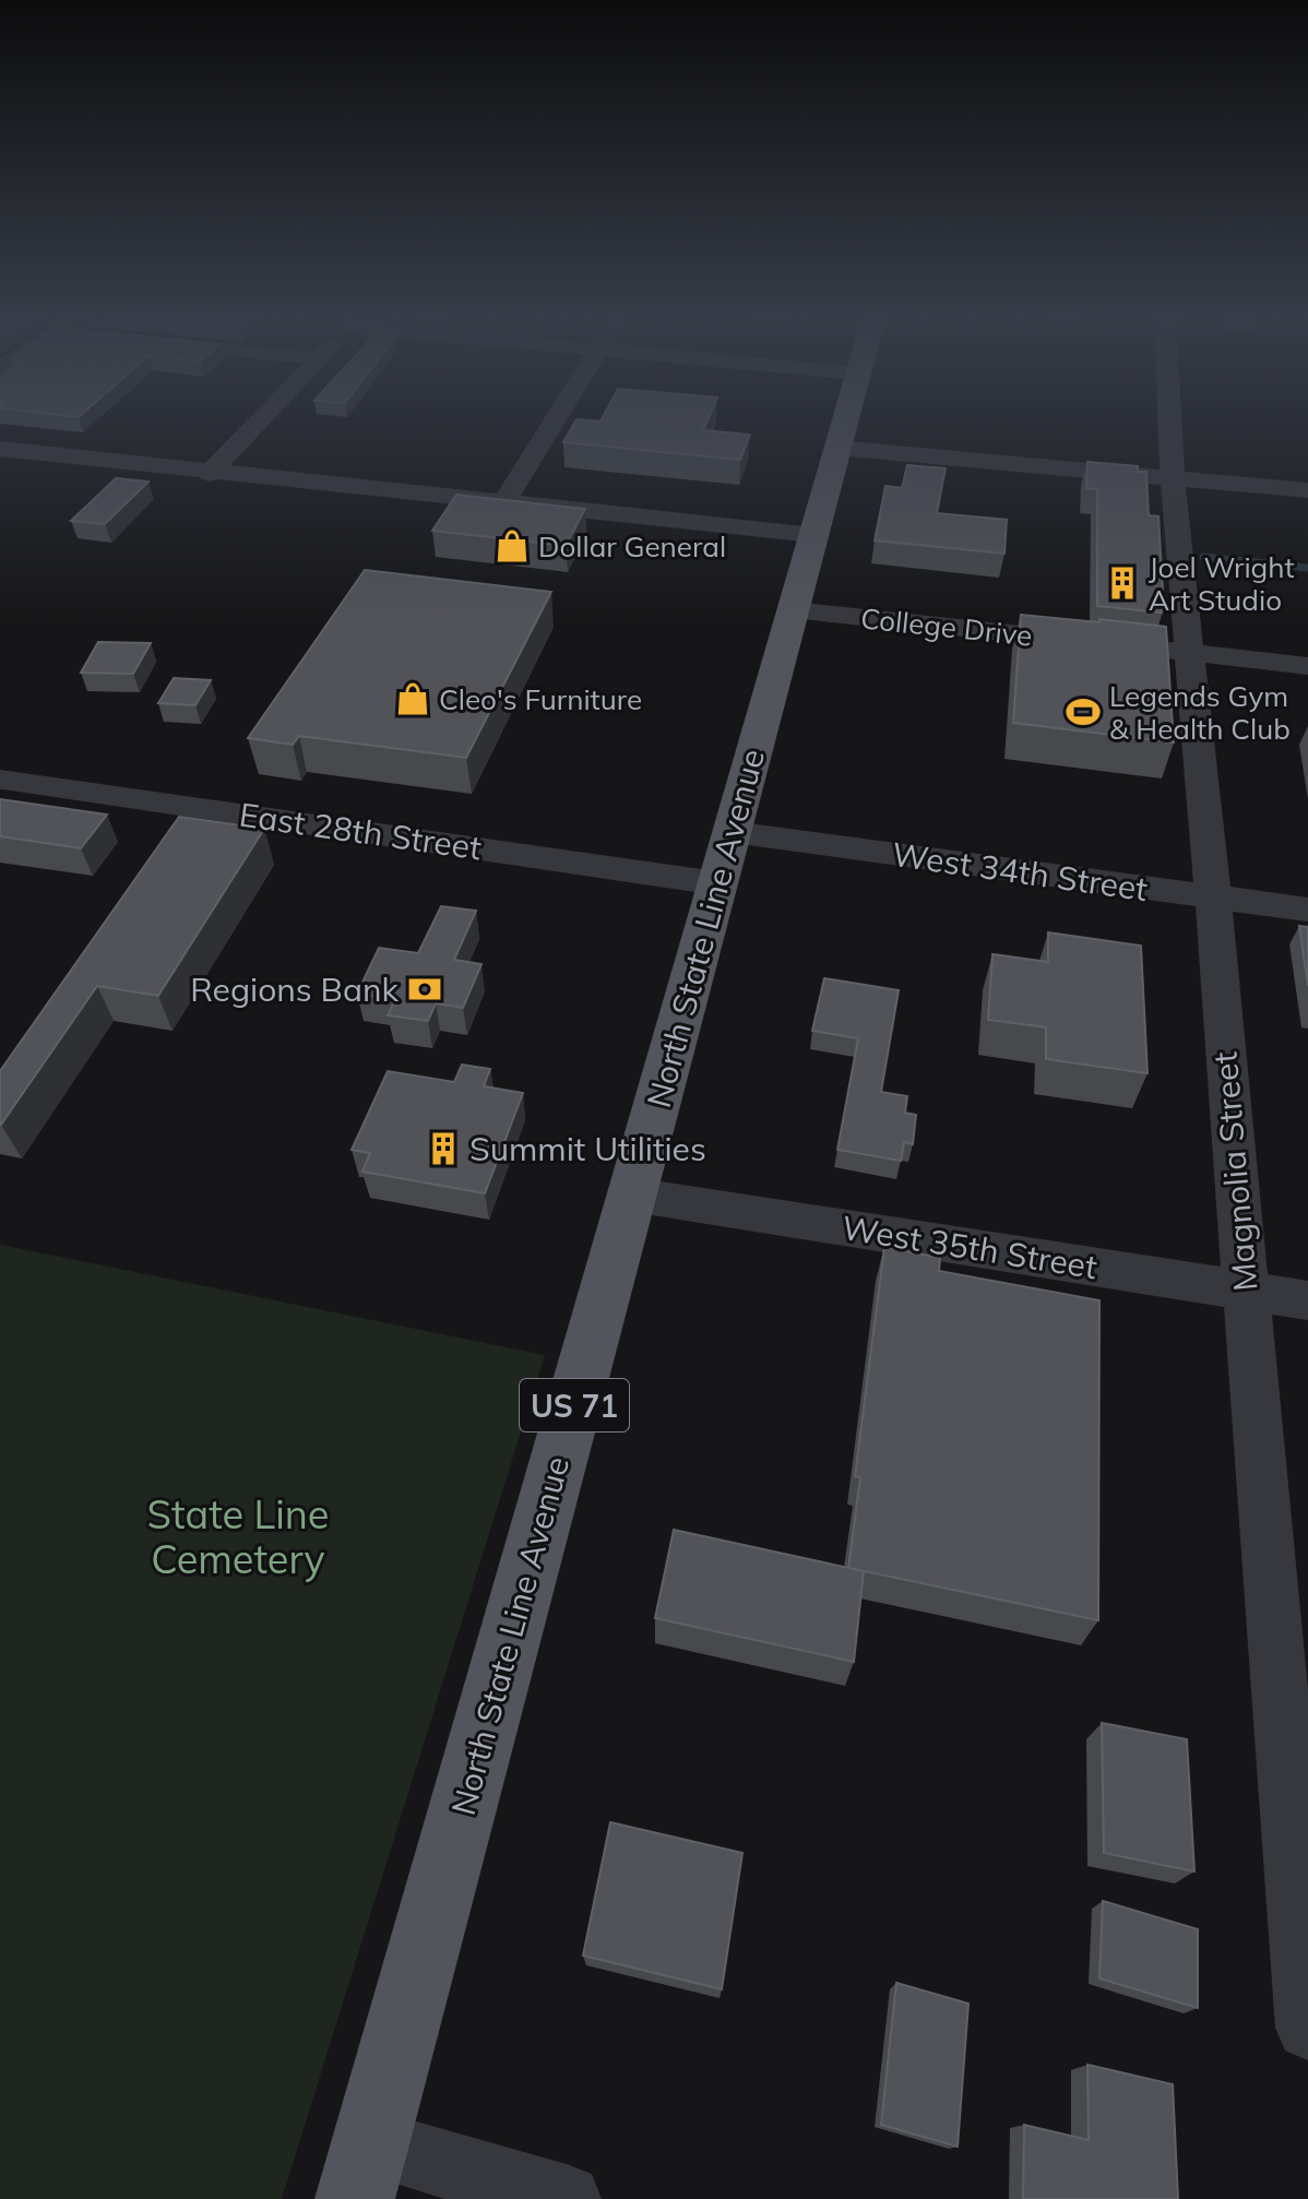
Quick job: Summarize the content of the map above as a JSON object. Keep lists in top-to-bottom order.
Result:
{
  "streets": {
    "main road": ["North State Line Avenue", "US 71"],
    "street": [
      "College Drive",
      "East 28th Street",
      "West 34th Street",
      "Magnolia Street",
      "West 35th Street"
    ]
  },
  "crossings": [
    ["College Drive", "North State Line Avenue"],
    ["East 28th Street", "West 34th Street"],
    ["East 28th Street", "North State Line Avenue"],
    ["West 34th Street", "North State Line Avenue"],
    ["West 34th Street", "Magnolia Street"],
    ["North State Line Avenue", "West 35th Street"],
    ["Magnolia Street", "West 35th Street"]
  ],
  "parks": ["State Line Cemetery"],
  "places": {
    "shop": ["Dollar General", "Cleo's Furniture"],
    "building": ["Joel Wright Art Studio", "Summit Utilities"],
    "sports": ["Legends Gym & Health Club"],
    "bank": ["Regions Bank"]
  }
}
